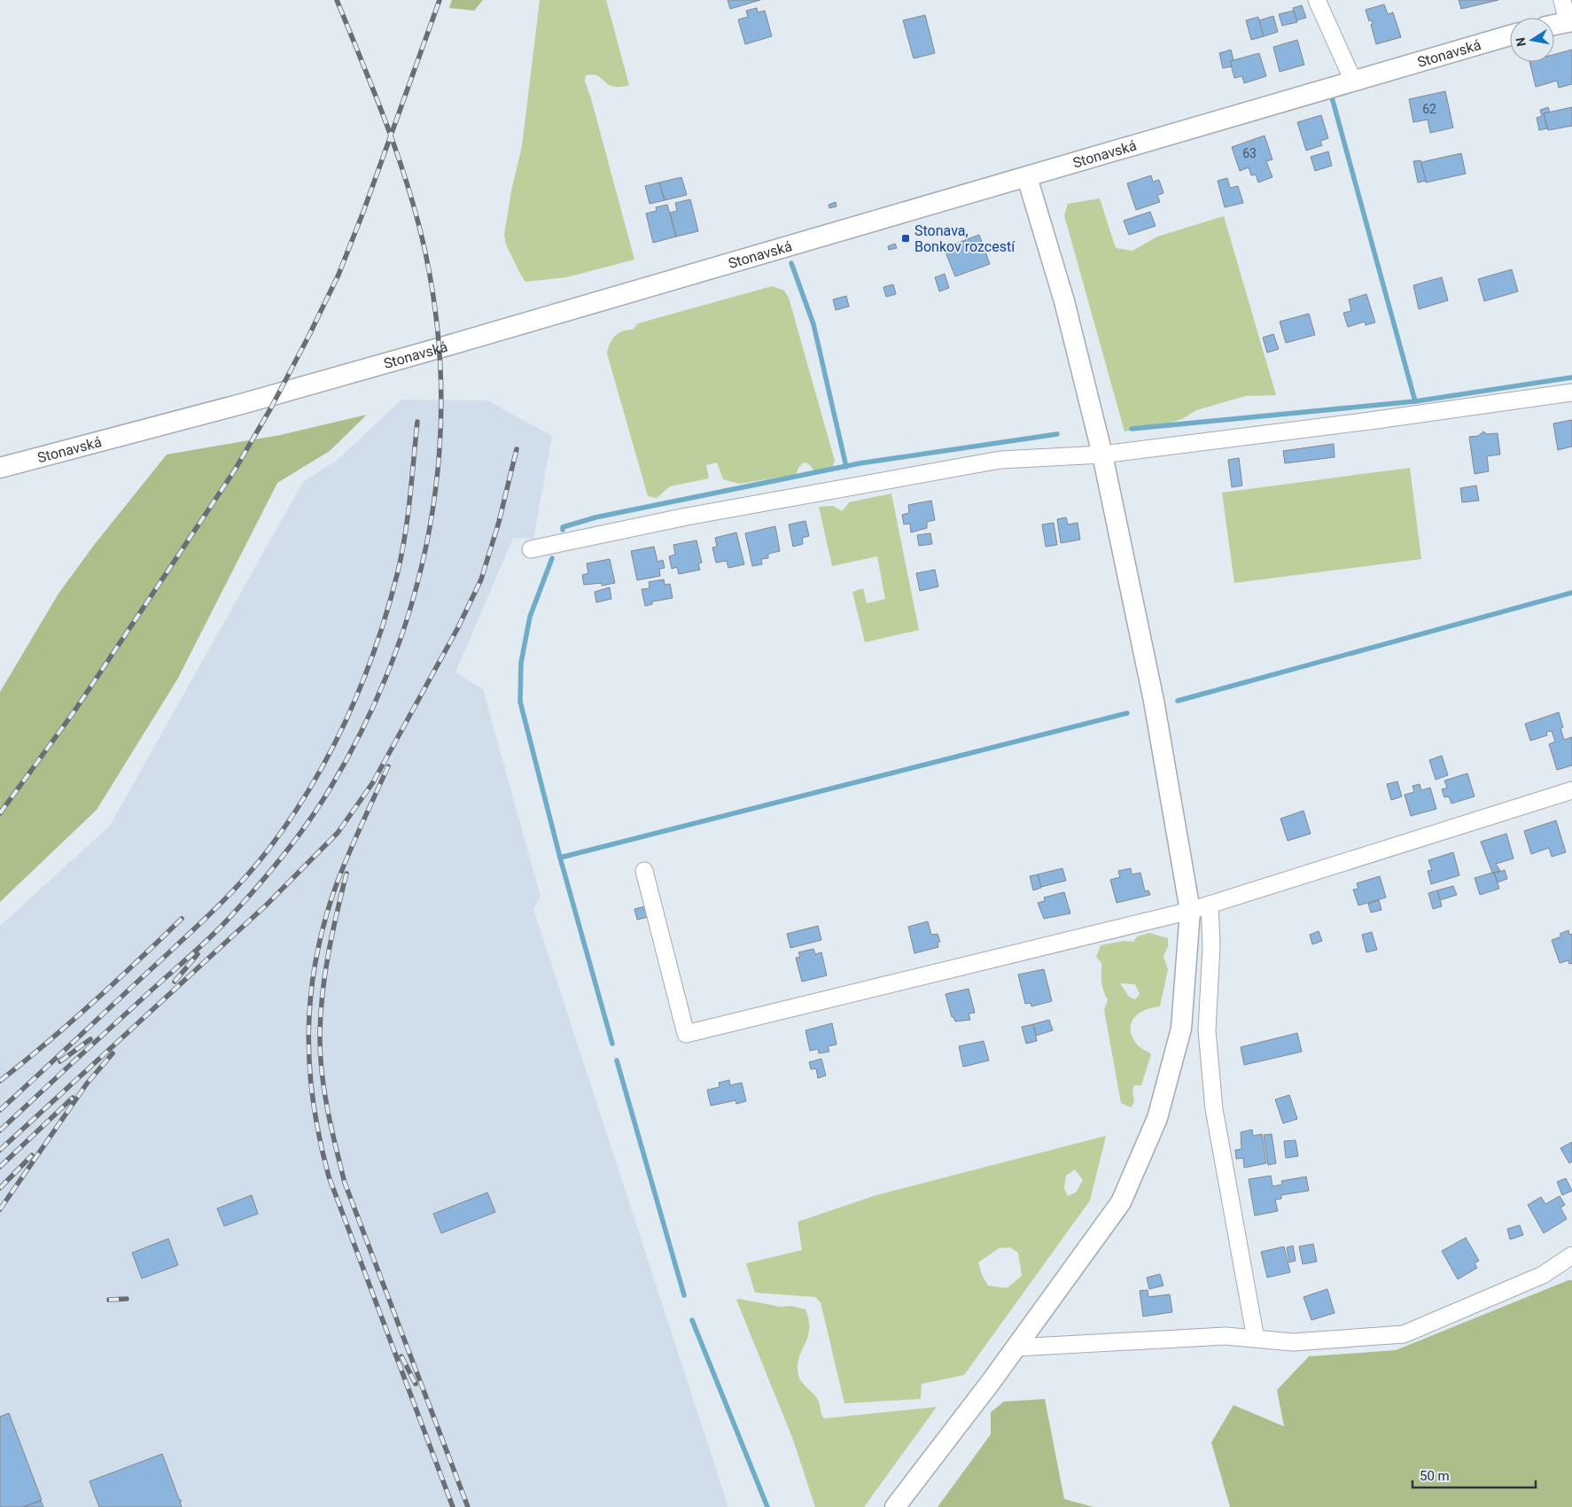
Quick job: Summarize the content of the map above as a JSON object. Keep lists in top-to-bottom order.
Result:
{
  "streets": {
    "street": ["Stonavská"]
  },
  "places": {
    "transit": ["Stonava, Bonkov rozcestí"]
  },
  "house_numbers": ["62", "63"],
  "scale_bar": "50 m",
  "north": "left"
}
